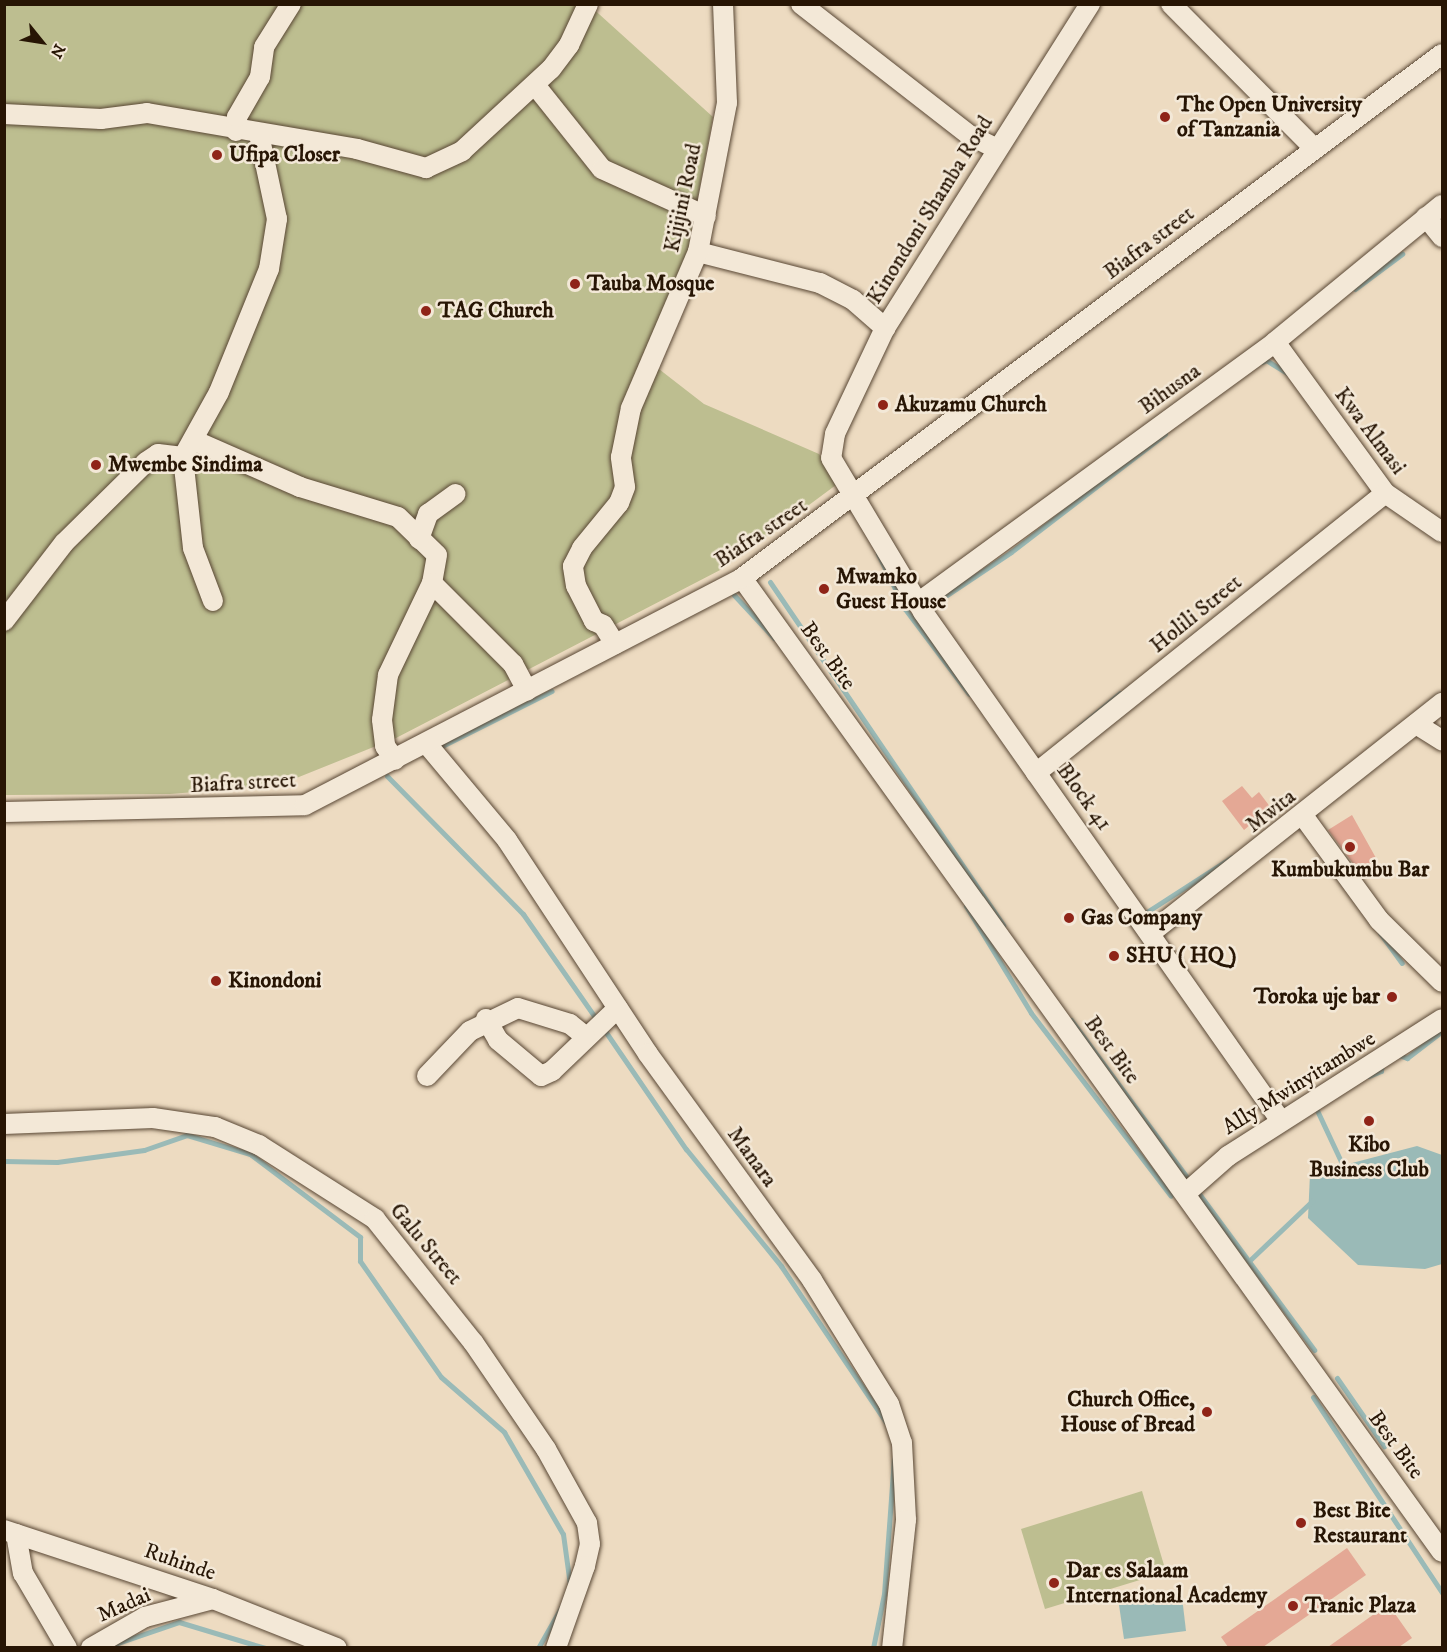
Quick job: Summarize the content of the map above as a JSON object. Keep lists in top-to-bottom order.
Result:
{
  "streets": {
    "street": [
      "Kijijini Road",
      "Kinondoni Shamba Road",
      "Biafra street",
      "Bihusna",
      "Kwa Almasi",
      "Holili Street",
      "Best Bite",
      "Block 41",
      "Mwita",
      "Ally Mwinyitambwe",
      "Manara",
      "Galu Street",
      "Ruhinde",
      "Madai"
    ]
  },
  "crossings": [
    ["Kijijini Road", "Kinondoni Shamba Road"],
    ["Kijijini Road", "Biafra street"],
    ["Kinondoni Shamba Road", "Block 41"],
    ["Biafra street", "Best Bite"],
    ["Biafra street", "Block 41"],
    ["Biafra street", "Manara"],
    ["Bihusna", "Kwa Almasi"],
    ["Bihusna", "Block 41"],
    ["Kwa Almasi", "Holili Street"],
    ["Holili Street", "Block 41"],
    ["Best Bite", "Ally Mwinyitambwe"],
    ["Block 41", "Mwita"],
    ["Block 41", "Ally Mwinyitambwe"],
    ["Ruhinde", "Madai"]
  ],
  "places": [
    "The Open University of Tanzania",
    "Ufipa Closer",
    "Tauba Mosque",
    "TAG Church",
    "Akuzamu Church",
    "Mwembe Sindima",
    "Mwamko Guest House",
    "Kumbukumbu Bar",
    "Gas Company",
    "SHU ( HQ )",
    "Kinondoni",
    "Toroka uje bar",
    "Kibo Business Club",
    "Church Office, House of Bread",
    "Best Bite Restaurant",
    "Dar es Salaam International Academy",
    "Tranic Plaza"
  ],
  "north": "bottom right"
}
